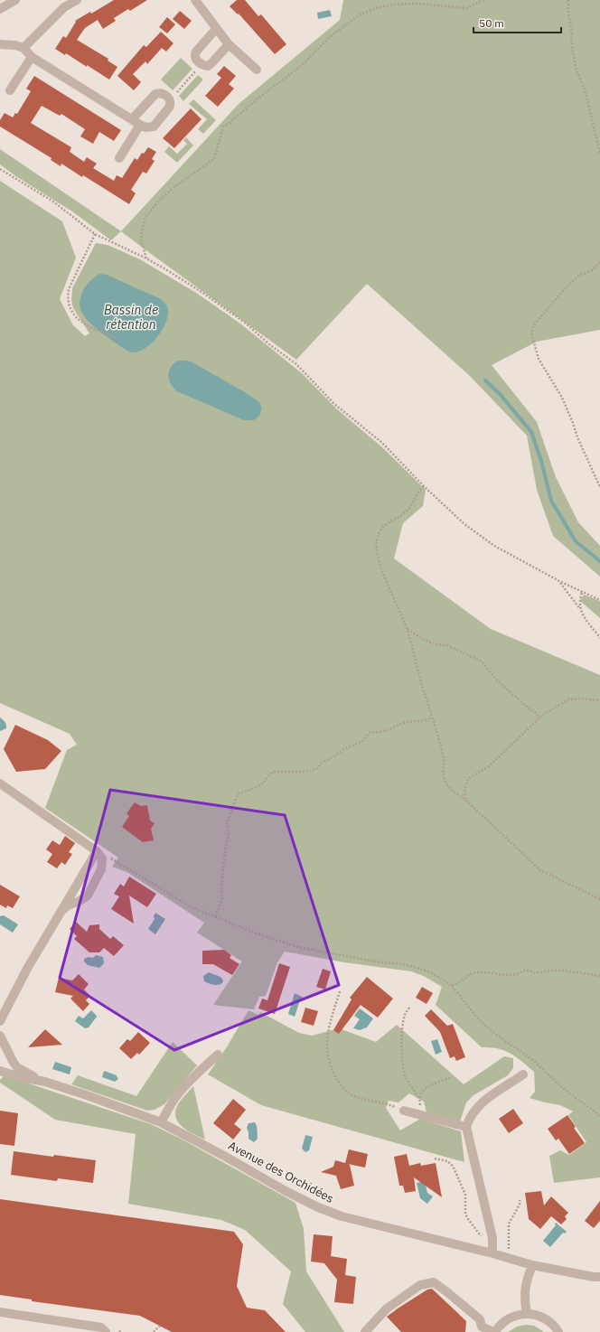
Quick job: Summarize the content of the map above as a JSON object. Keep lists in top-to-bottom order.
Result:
{
  "streets": {
    "street": ["Avenue des Orchidées"]
  },
  "water": ["Bassin de rétention"],
  "scale_bar": "50 m"
}
